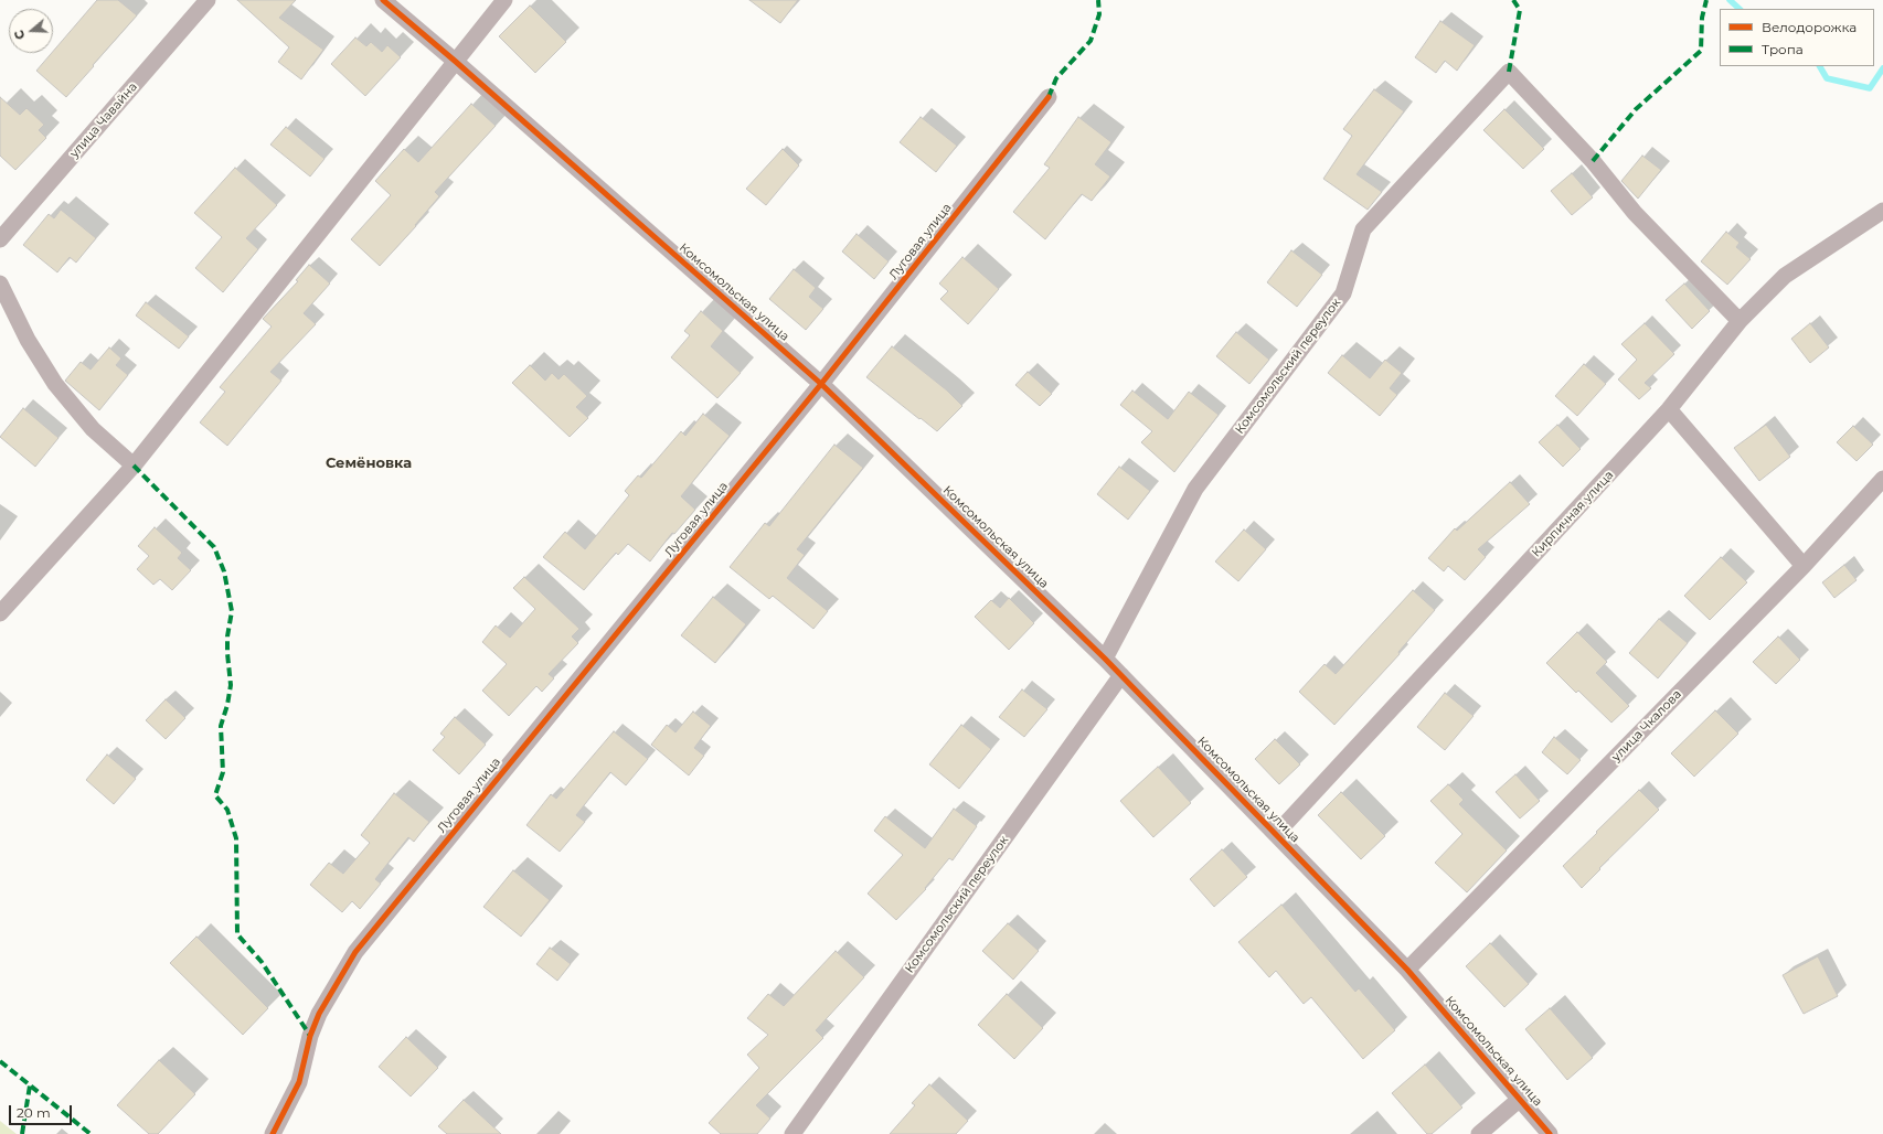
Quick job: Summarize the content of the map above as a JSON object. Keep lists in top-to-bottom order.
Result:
{
  "streets": {
    "street": [
      "улица Чавайна",
      "Луговая улица",
      "Комсомольская улица",
      "Комсомольский переулок",
      "Кирпичная улица",
      "улица Чкалова"
    ]
  },
  "crossings": [
    ["Луговая улица", "Комсомольская улица"],
    ["Комсомольская улица", "Комсомольский переулок"],
    ["Комсомольская улица", "Кирпичная улица"],
    ["Комсомольская улица", "улица Чкалова"],
    ["Комсомольский переулок", "Кирпичная улица"]
  ],
  "districts": ["Семёновка"],
  "legend": ["Велодорожка", "Тропа"],
  "scale_bar": "20 m",
  "north": "left"
}
